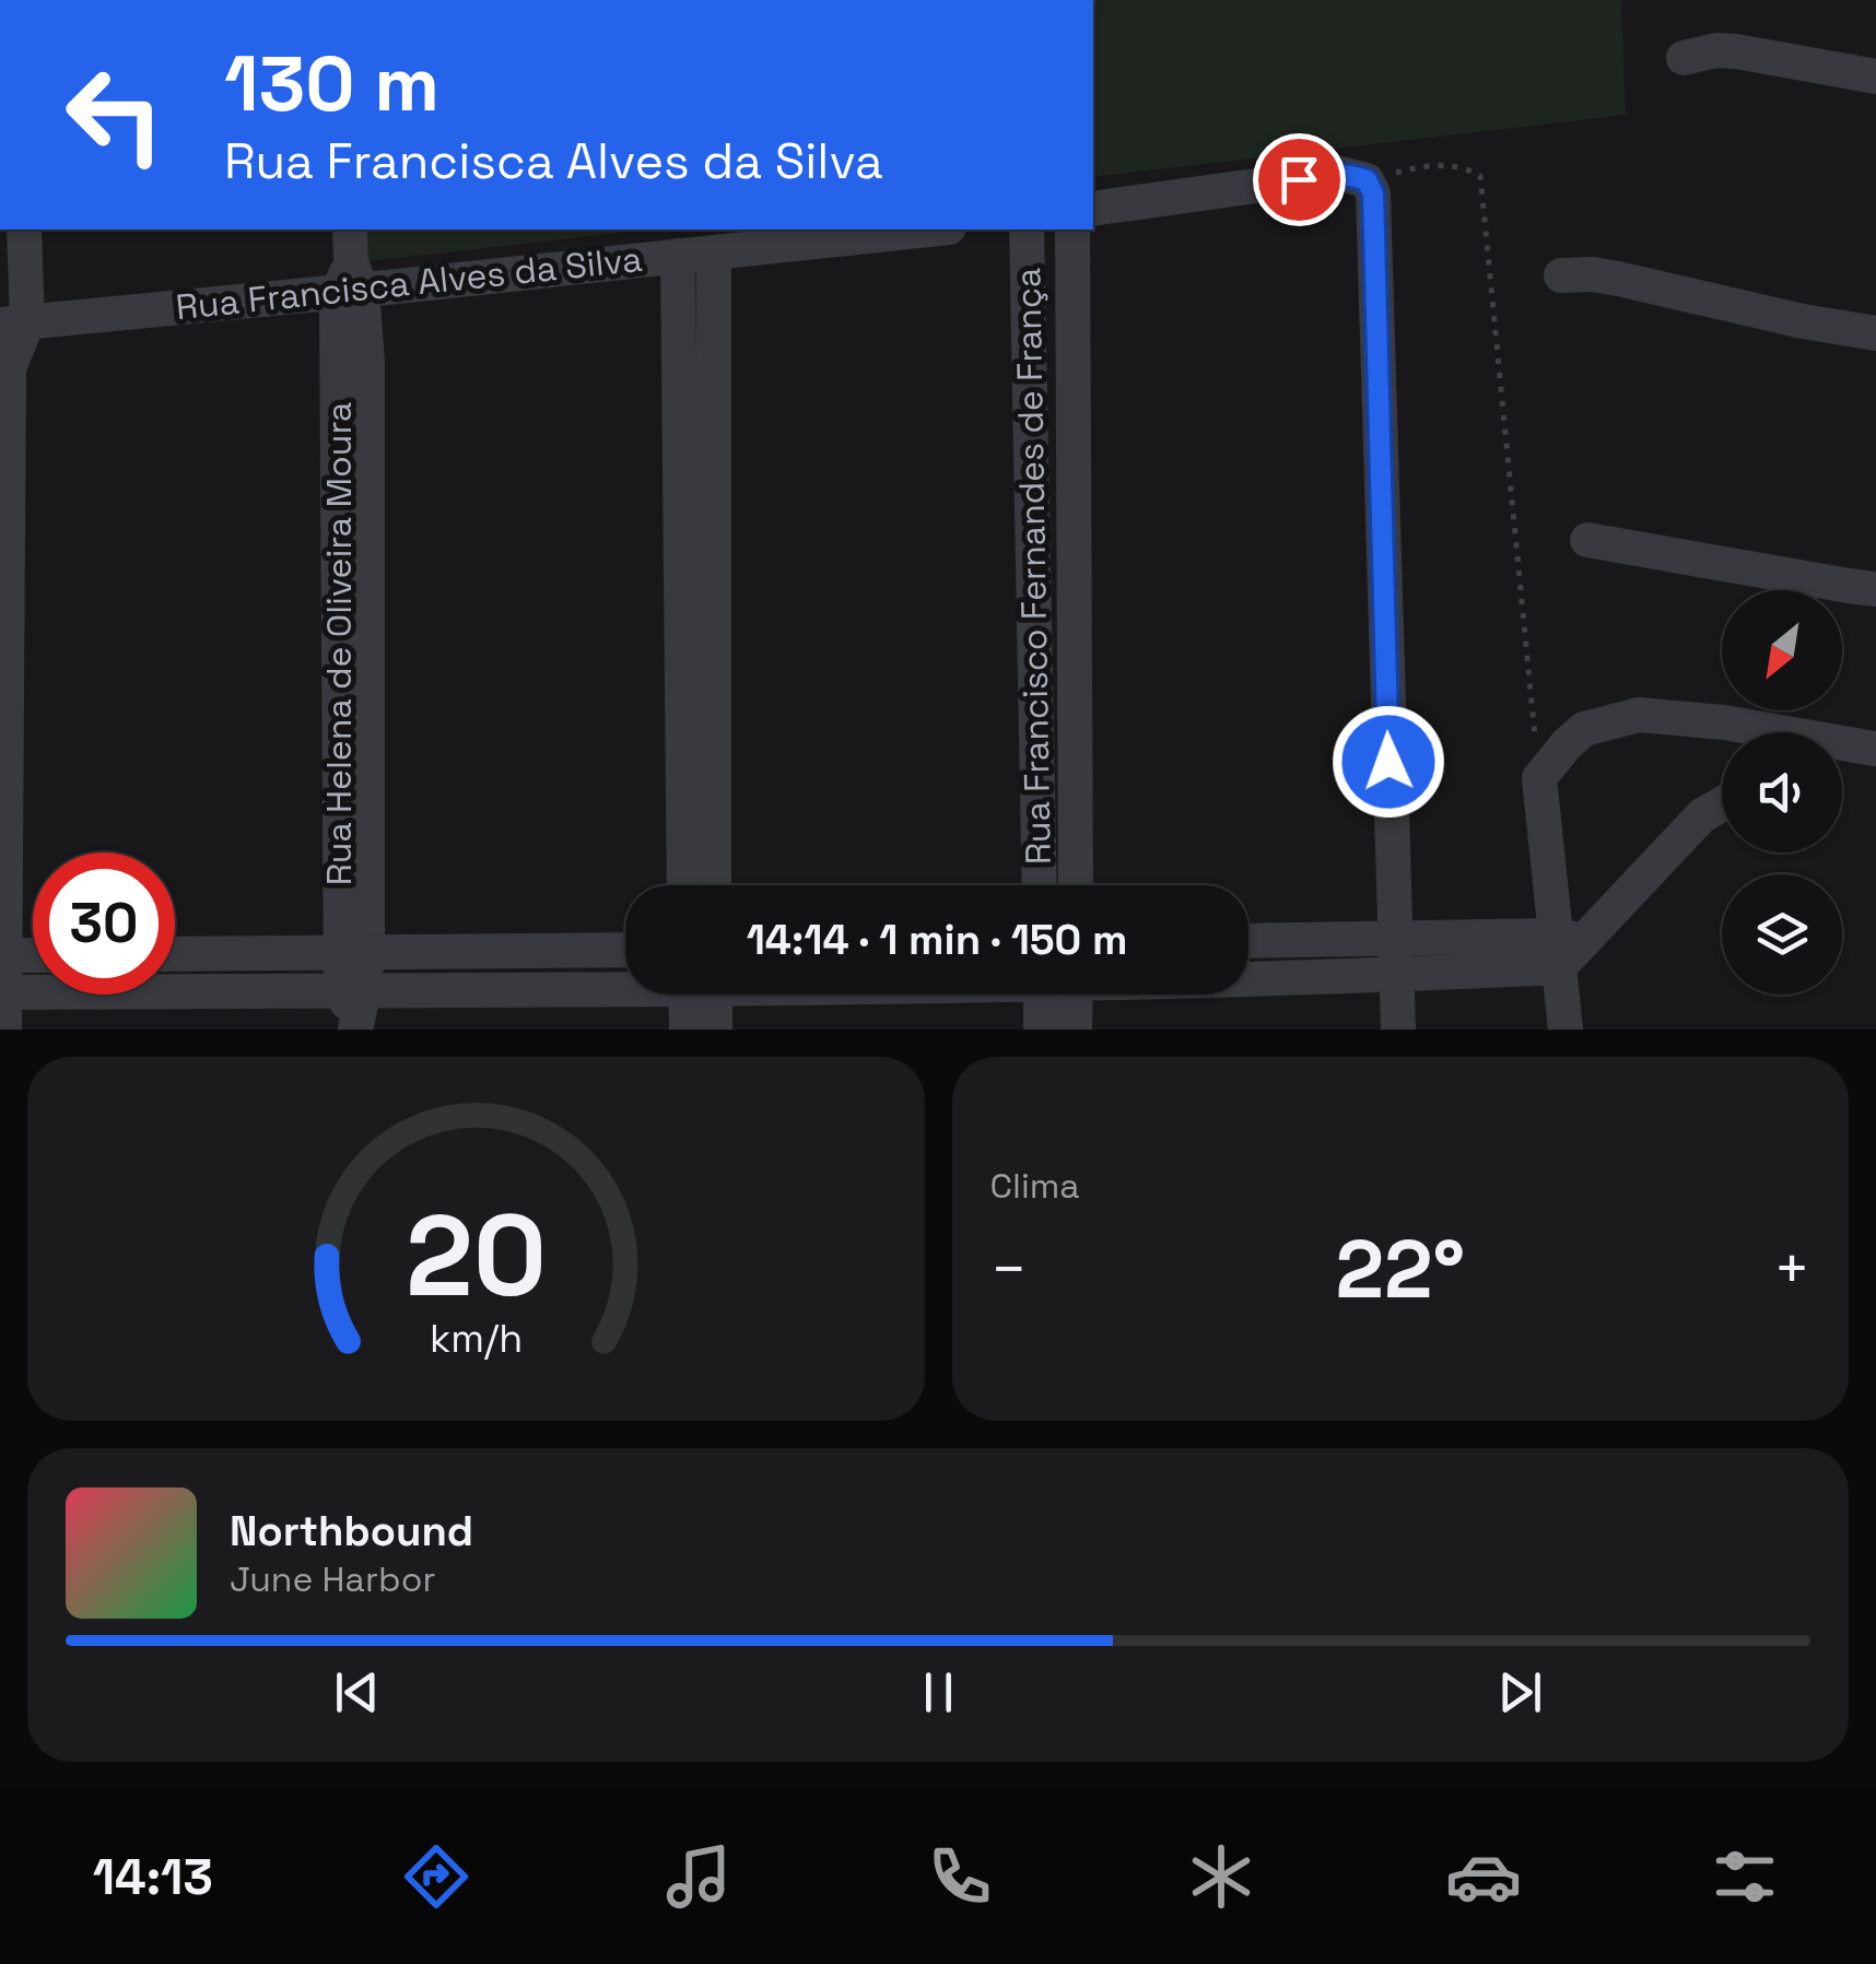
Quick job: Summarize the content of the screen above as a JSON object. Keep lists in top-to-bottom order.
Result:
{
  "streets": {
    "street": ["Rua Francisca Alves da Silva", "Rua Francisco Fernandes de França"]
  },
  "north": "bottom left",
  "page": {
    "turn": ["130 m", "Rua Francisca Alves da Silva"],
    "limit": "30",
    "trip": "14:14 · 1 min · 150 m",
    "tile": "Clima",
    "heat": ["−", "22°", "+"],
    "song": ["Northbound", "June Harbor"],
    "tabs": "14:13",
    "gauge": ["20", "km/h"]
  }
}
